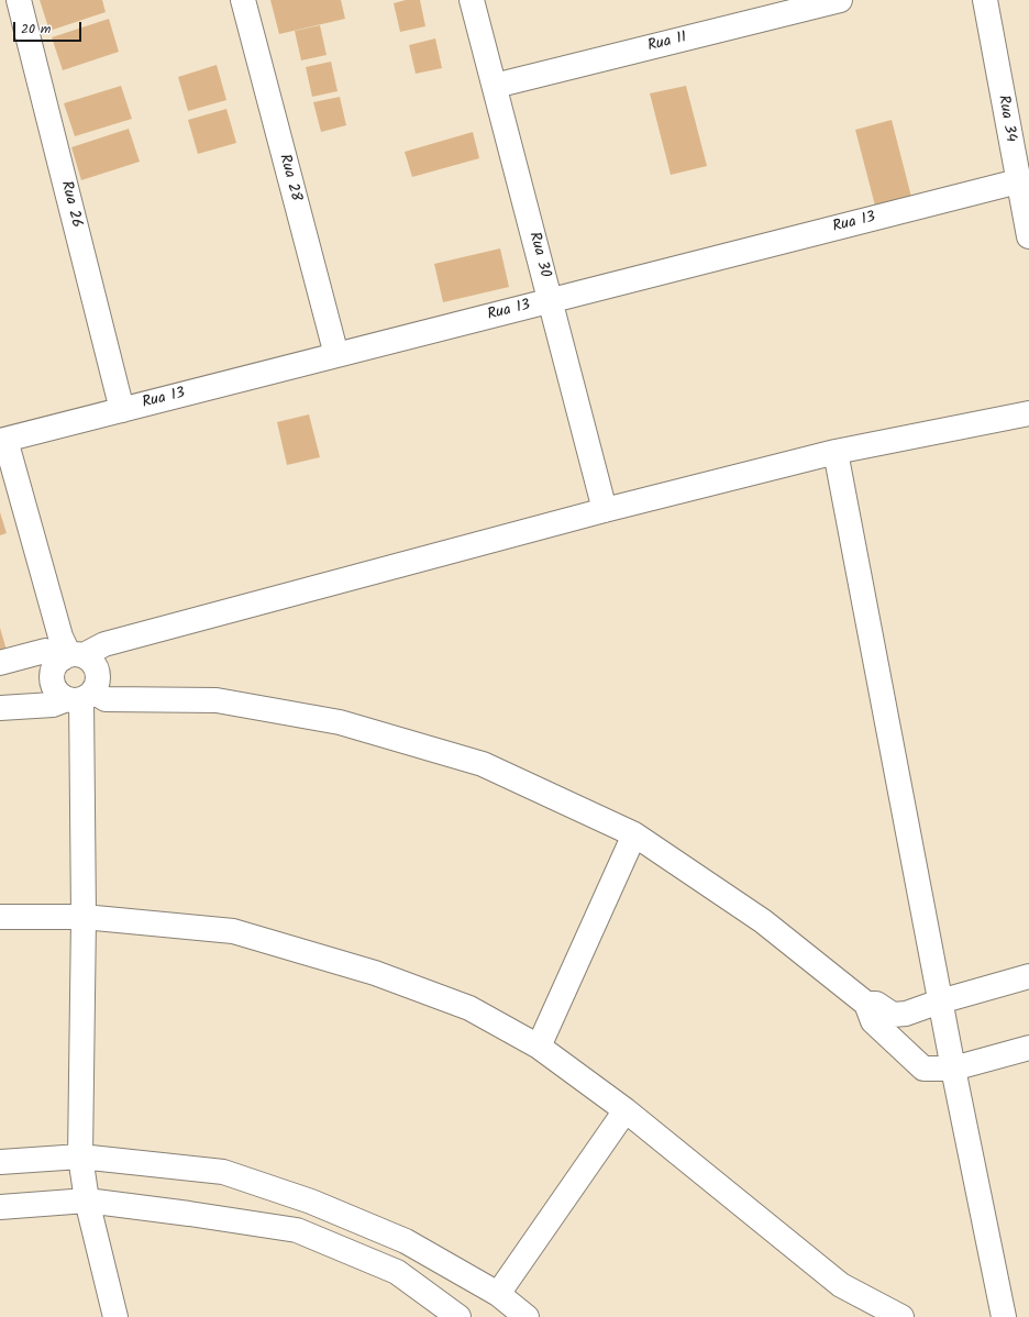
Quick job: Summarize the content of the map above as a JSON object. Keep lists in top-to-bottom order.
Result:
{
  "streets": {
    "street": [
      "Rua 11",
      "Rua 34",
      "Rua 28",
      "Rua 26",
      "Rua 13",
      "Rua 30"
    ]
  },
  "crossings": [
    ["Rua 11", "Rua 30"],
    ["Rua 34", "Rua 13"],
    ["Rua 28", "Rua 13"],
    ["Rua 26", "Rua 13"],
    ["Rua 13", "Rua 30"]
  ],
  "scale_bar": "20 m"
}
